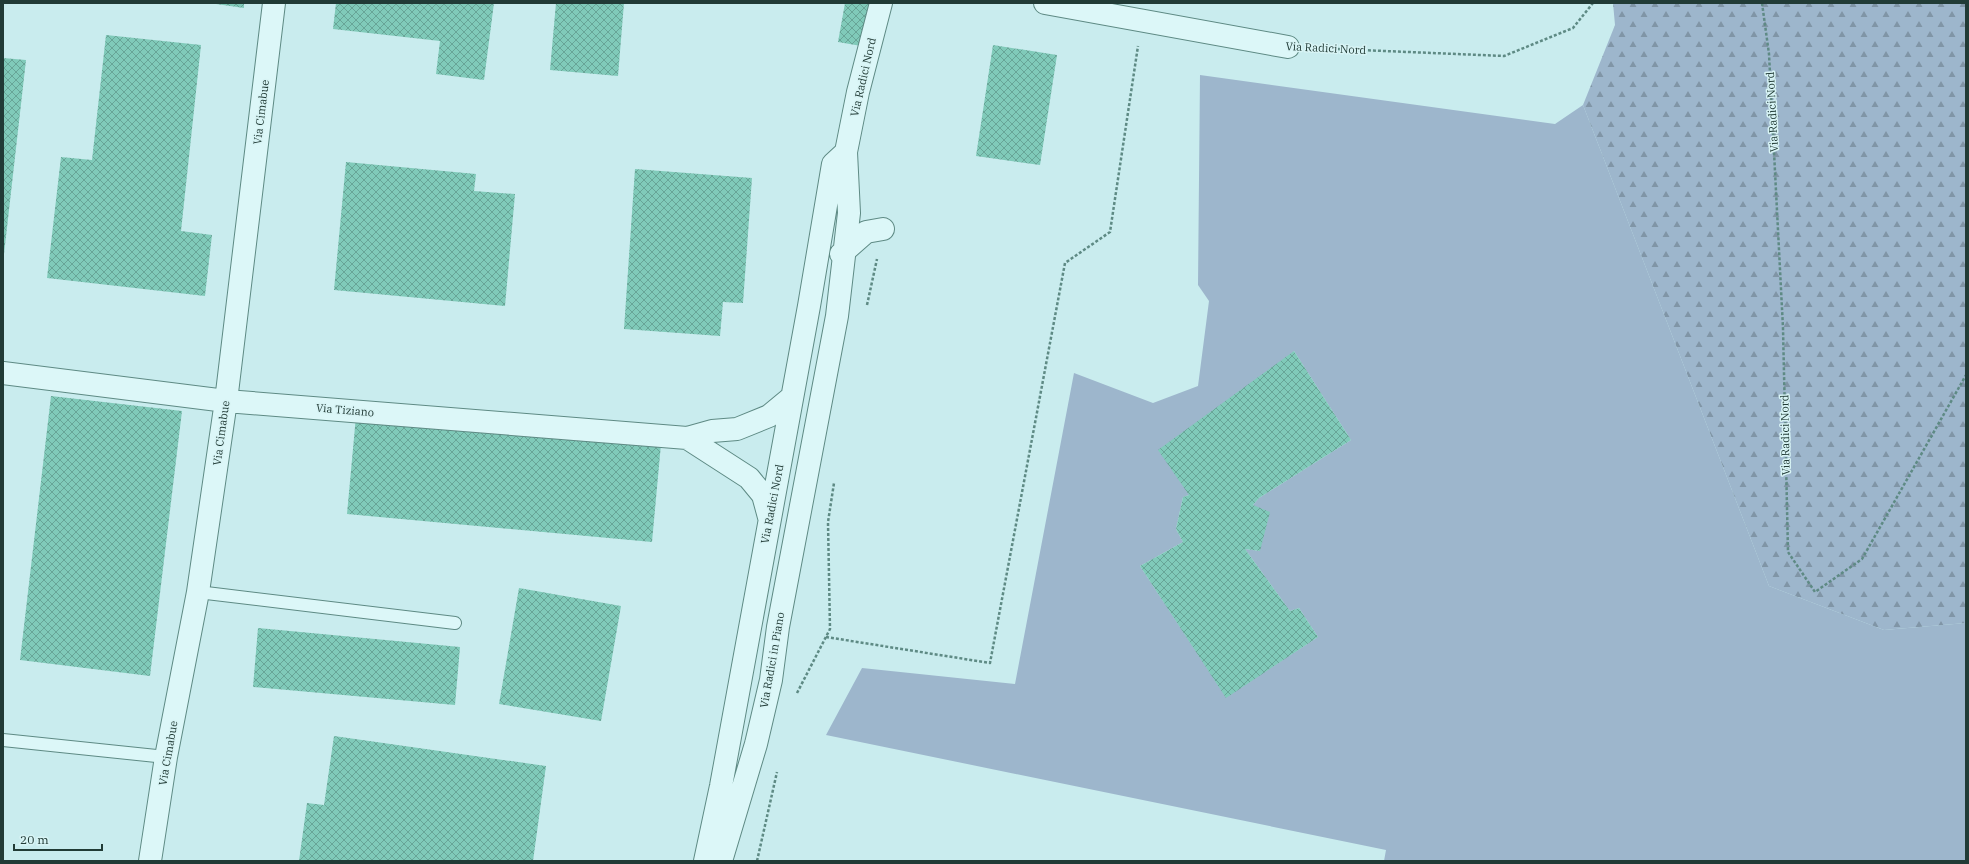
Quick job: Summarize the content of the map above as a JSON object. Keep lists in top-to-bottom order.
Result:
{
  "streets": {
    "street": [
      "Via Radici Nord",
      "Via Cimabue",
      "Via Tiziano",
      "Via Radici in Piano"
    ]
  },
  "crossings": [
    ["Via Radici Nord", "Via Radici in Piano"],
    ["Via Cimabue", "Via Tiziano"]
  ],
  "scale_bar": "20 m"
}
